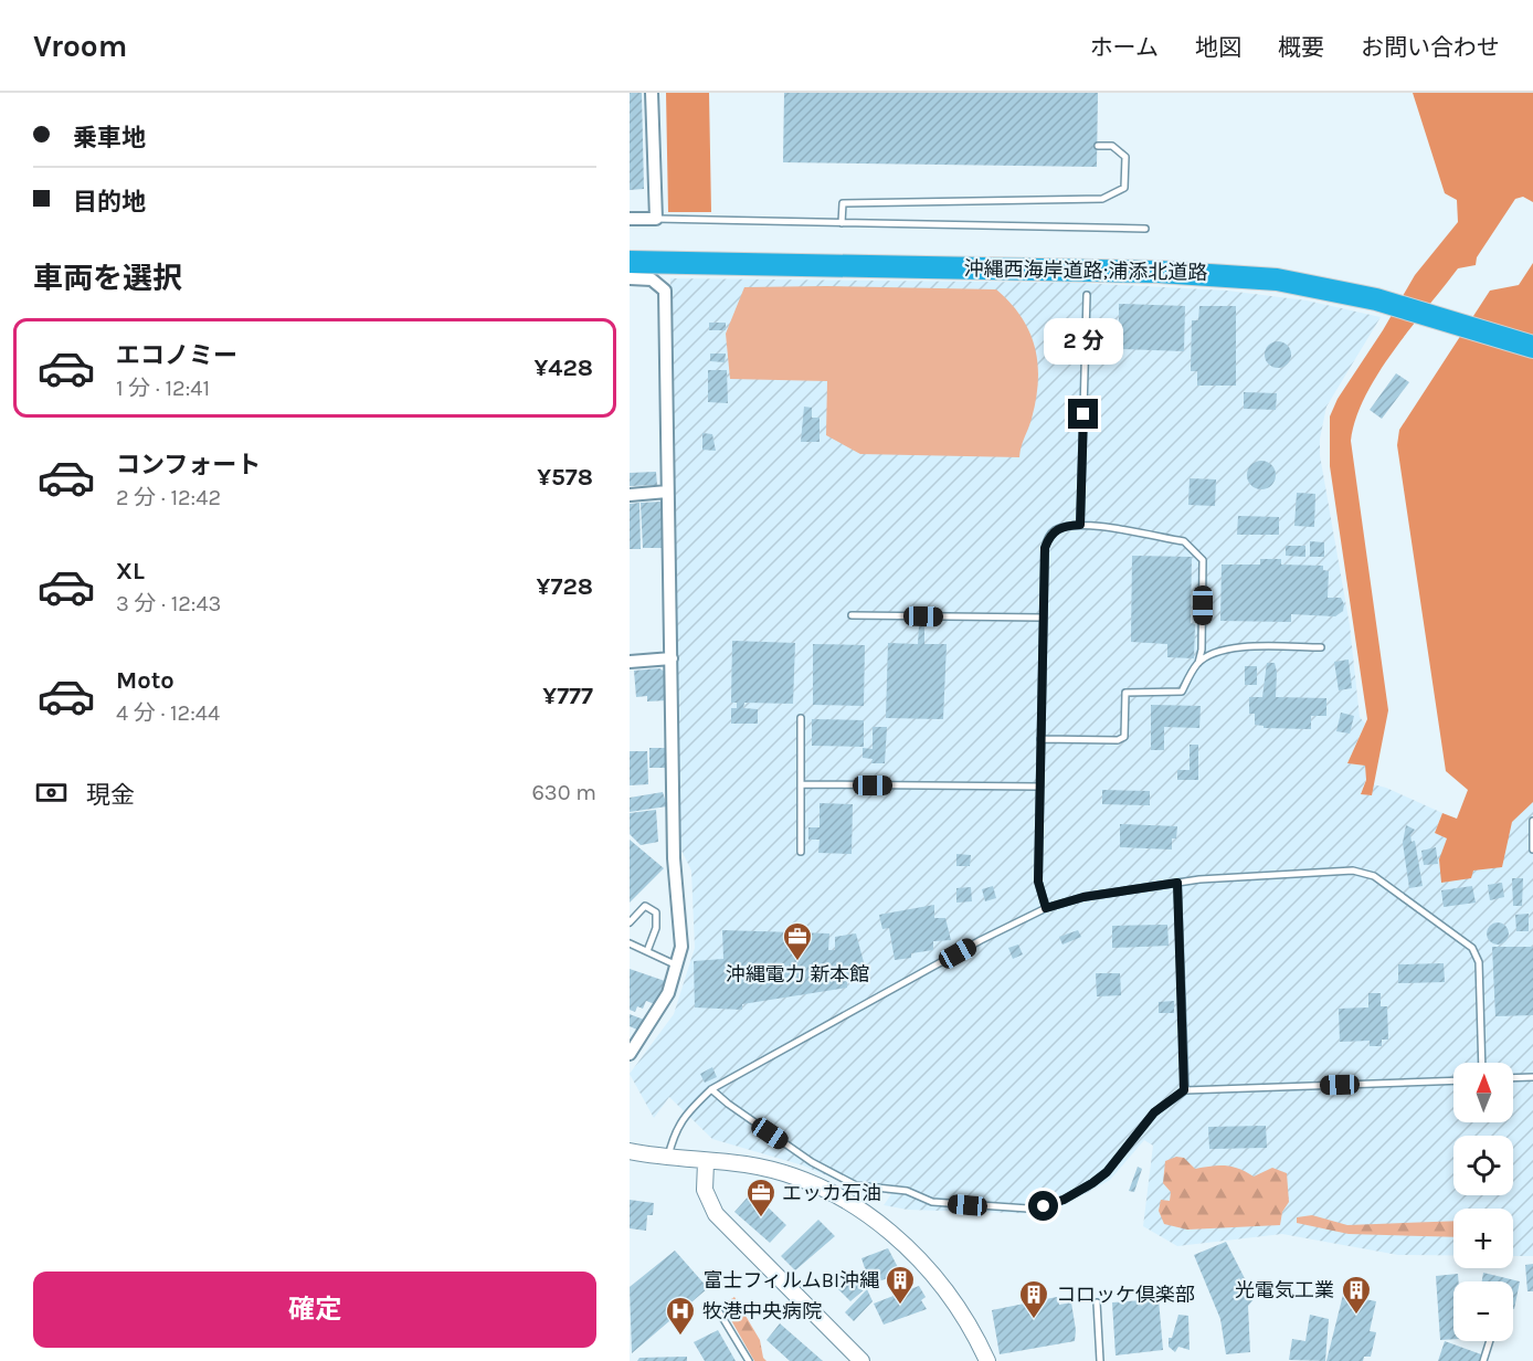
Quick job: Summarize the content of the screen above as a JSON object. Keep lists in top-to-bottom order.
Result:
{
  "streets": {
    "highway": ["沖縄西海岸道路;浦添北道路"]
  },
  "places": {
    "office": ["沖縄電力 新本館", "エッカ石油"],
    "building": ["富士フィルムBI沖縄", "光電気工業", "コロッケ倶楽部"],
    "hospital": ["牧港中央病院"]
  },
  "north": "top",
  "page": {
    "header": "Vroom",
    "nav": [
      "ホーム",
      "地図",
      "概要",
      "お問い合わせ"
    ],
    "banner": ["乗車地", "目的地"],
    "heading": "車両を選択",
    "list": [
      {
        "name": "エコノミー",
        "note": "1 分 · 12:41",
        "value": "¥428"
      },
      {
        "name": "コンフォート",
        "note": "2 分 · 12:42",
        "value": "¥578"
      },
      {
        "name": "XL",
        "note": "3 分 · 12:43",
        "value": "¥728"
      },
      {
        "name": "Moto",
        "note": "4 分 · 12:44",
        "value": "¥777"
      }
    ],
    "bubble": "2 分",
    "pay": ["現金", "630 m"],
    "map_buttons": ["+", "−"],
    "buttons": "確定"
  }
}
